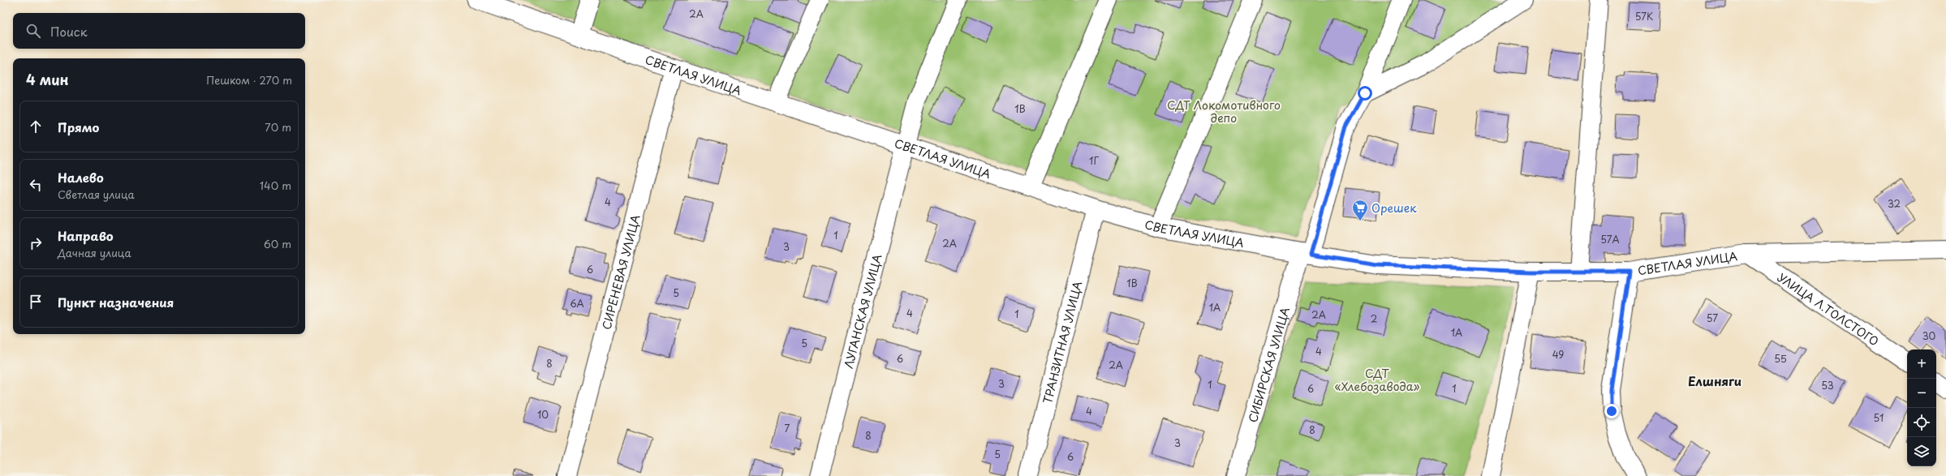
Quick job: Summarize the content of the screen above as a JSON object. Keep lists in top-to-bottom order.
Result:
{
  "streets": {
    "street": [
      "СВЕТЛАЯ УЛИЦА",
      "СИРЕНЕВАЯ УЛИЦА",
      "УЛИЦА Л.ТОЛСТОГО",
      "ЛУГАНСКАЯ УЛИЦА",
      "ТРАНЗИТНАЯ УЛИЦА",
      "СИБИРСКАЯ УЛИЦА"
    ]
  },
  "crossings": [
    ["СВЕТЛАЯ УЛИЦА", "СИРЕНЕВАЯ УЛИЦА"],
    ["СВЕТЛАЯ УЛИЦА", "УЛИЦА Л.ТОЛСТОГО"],
    ["СВЕТЛАЯ УЛИЦА", "ЛУГАНСКАЯ УЛИЦА"],
    ["СВЕТЛАЯ УЛИЦА", "ТРАНЗИТНАЯ УЛИЦА"],
    ["СВЕТЛАЯ УЛИЦА", "СИБИРСКАЯ УЛИЦА"]
  ],
  "districts": ["Елшняги"],
  "parks": ["СДТ Локомотивного депо", "СДТ «Хлебозавода»"],
  "places": {
    "supermarket": ["Орешек"]
  },
  "house_numbers": [
    "2А",
    "57К",
    "1В",
    "1Г",
    "4",
    "32",
    "1",
    "57А",
    "2А",
    "3",
    "6",
    "1В",
    "5",
    "6А",
    "1А",
    "4",
    "1",
    "2А",
    "57",
    "2",
    "1А",
    "30",
    "5",
    "4",
    "49",
    "6",
    "55",
    "8",
    "2А",
    "3",
    "1",
    "53",
    "6",
    "1",
    "4",
    "10",
    "51",
    "7",
    "8",
    "8",
    "3",
    "5",
    "6"
  ],
  "page": {
    "search": "Поиск",
    "heading": ["4 мин", "Пешком · 270 m"],
    "list": [
      ["Прямо", "70 m"],
      ["Налево", "Светлая улица", "140 m"],
      ["Направо", "Дачная улица", "60 m"],
      "Пункт назначения"
    ],
    "map_buttons": ["+", "−"]
  }
}
